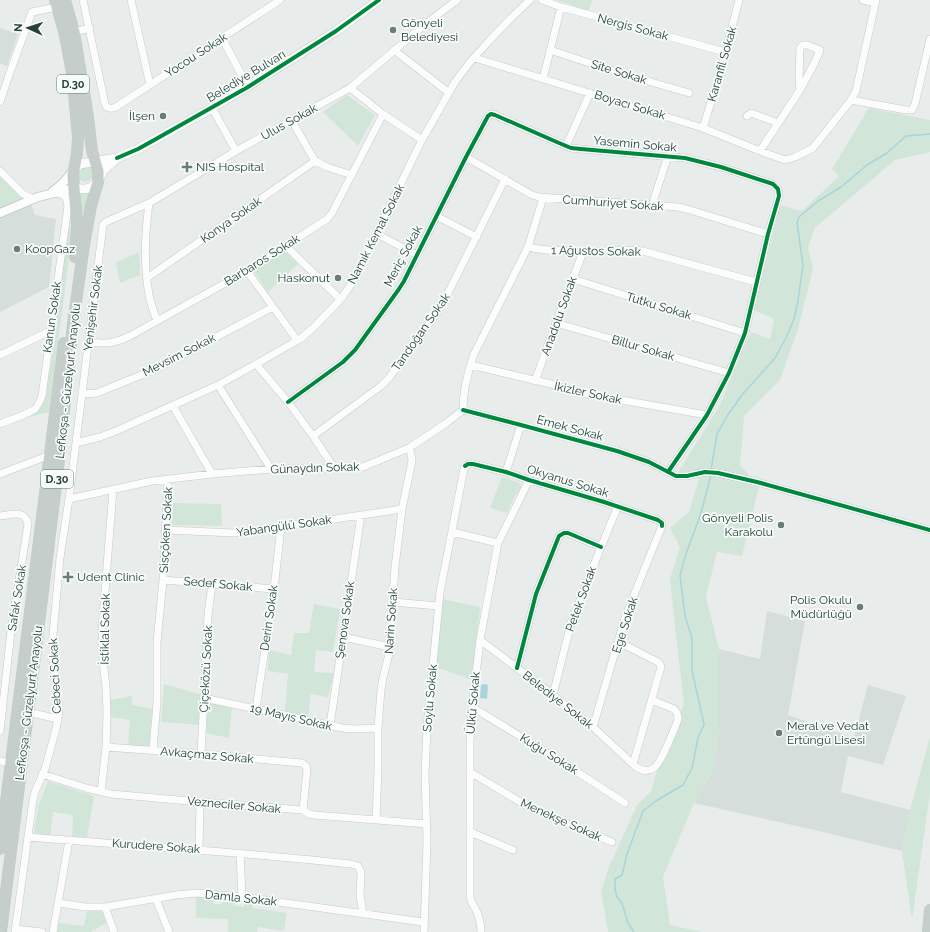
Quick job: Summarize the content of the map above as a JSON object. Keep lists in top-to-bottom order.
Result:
{
  "streets": {
    "highway": ["D.30", "Lefkoşa - Güzelyurt Anayolu"],
    "main road": ["Belediye Bulvarı"],
    "street": [
      "Nergis Sokak",
      "Yocou Sokak",
      "Karanfil Sokak",
      "Site Sokak",
      "Boyacı Sokak",
      "Ulus Sokak",
      "Yasemin Sokak",
      "Cumhuriyet Sokak",
      "Konya Sokak",
      "Namık Kemal Sokak",
      "1 Ağustos Sokak",
      "Meriç Sokak",
      "Barbaros Sokak",
      "Tutku Sokak",
      "Yenişehir Sokak",
      "Anadolu Sokak",
      "Kanun Sokak",
      "Tandoğan Sokak",
      "Billur Sokak",
      "Mevsim Sokak",
      "İkizler Sokak",
      "Emek Sokak",
      "Günaydın Sokak",
      "Okyanus Sokak",
      "Yabangülü Sokak",
      "Sisçöken Sokak",
      "Sedef Sokak",
      "Safak Sokak",
      "Petek Sokak",
      "Derin Sokak",
      "Şenova Sokak",
      "Narin Sokak",
      "Ege Sokak",
      "İstiklal Sokak",
      "Çiçeközü Sokak",
      "Cebeci Sokak",
      "Soylu Sokak",
      "Belediye Sokak",
      "Ülkü Sokak",
      "19 Mayıs Sokak",
      "Kuğu Sokak",
      "Avkaçmaz Sokak",
      "Vezneciler Sokak",
      "Menekşe Sokak",
      "Kurudere Sokak",
      "Damla Sokak"
    ]
  },
  "crossings": [
    ["Nergis Sokak", "Karanfil Sokak"],
    ["Karanfil Sokak", "Boyacı Sokak"],
    ["Belediye Bulvarı", "Lefkoşa - Güzelyurt Anayolu"],
    ["Boyacı Sokak", "Namık Kemal Sokak"],
    ["Ulus Sokak", "Yenişehir Sokak"],
    ["Yasemin Sokak", "Cumhuriyet Sokak"],
    ["Yasemin Sokak", "Meriç Sokak"],
    ["Cumhuriyet Sokak", "Meriç Sokak"],
    ["Cumhuriyet Sokak", "Tandoğan Sokak"],
    ["Namık Kemal Sokak", "Cebeci Sokak"],
    ["1 Ağustos Sokak", "Anadolu Sokak"],
    ["Barbaros Sokak", "Yenişehir Sokak"],
    ["Tutku Sokak", "Anadolu Sokak"],
    ["Yenişehir Sokak", "Mevsim Sokak"],
    ["Yenişehir Sokak", "Cebeci Sokak"],
    ["Anadolu Sokak", "Billur Sokak"],
    ["Anadolu Sokak", "İkizler Sokak"],
    ["Mevsim Sokak", "Cebeci Sokak"],
    ["Emek Sokak", "Günaydın Sokak"],
    ["Günaydın Sokak", "Sisçöken Sokak"],
    ["Günaydın Sokak", "Narin Sokak"],
    ["Günaydın Sokak", "İstiklal Sokak"],
    ["Günaydın Sokak", "Cebeci Sokak"],
    ["Okyanus Sokak", "Petek Sokak"],
    ["Okyanus Sokak", "Ege Sokak"],
    ["Okyanus Sokak", "Soylu Sokak"],
    ["Okyanus Sokak", "Ülkü Sokak"],
    ["Yabangülü Sokak", "Sisçöken Sokak"],
    ["Yabangülü Sokak", "Derin Sokak"],
    ["Yabangülü Sokak", "Şenova Sokak"],
    ["Yabangülü Sokak", "Narin Sokak"],
    ["Sisçöken Sokak", "Sedef Sokak"],
    ["Sisçöken Sokak", "Avkaçmaz Sokak"],
    ["Sedef Sokak", "Derin Sokak"],
    ["Sedef Sokak", "Çiçeközü Sokak"],
    ["Petek Sokak", "Belediye Sokak"],
    ["Derin Sokak", "19 Mayıs Sokak"],
    ["Şenova Sokak", "19 Mayıs Sokak"],
    ["Narin Sokak", "19 Mayıs Sokak"],
    ["Narin Sokak", "Vezneciler Sokak"],
    ["Ege Sokak", "Belediye Sokak"],
    ["İstiklal Sokak", "Avkaçmaz Sokak"],
    ["İstiklal Sokak", "Vezneciler Sokak"],
    ["Çiçeközü Sokak", "19 Mayıs Sokak"],
    ["Çiçeközü Sokak", "Avkaçmaz Sokak"],
    ["Cebeci Sokak", "Vezneciler Sokak"],
    ["Cebeci Sokak", "Kurudere Sokak"],
    ["Soylu Sokak", "Vezneciler Sokak"],
    ["Soylu Sokak", "Damla Sokak"],
    ["Belediye Sokak", "Ülkü Sokak"],
    ["Ülkü Sokak", "Kuğu Sokak"],
    ["Ülkü Sokak", "Menekşe Sokak"],
    ["Avkaçmaz Sokak", "Vezneciler Sokak"],
    ["Kurudere Sokak", "Damla Sokak"]
  ],
  "places": {
    "other": [
      "Gönyeli Belediyesi",
      "İlşen",
      "KoopGaz",
      "Haskonut",
      "Gönyeli Polis Karakolu",
      "Polis Okulu Müdürlüğü",
      "Meral ve Vedat Ertüngü Lisesi"
    ],
    "health": ["NIS Hospital", "Udent Clinic"]
  },
  "north": "left"
}
